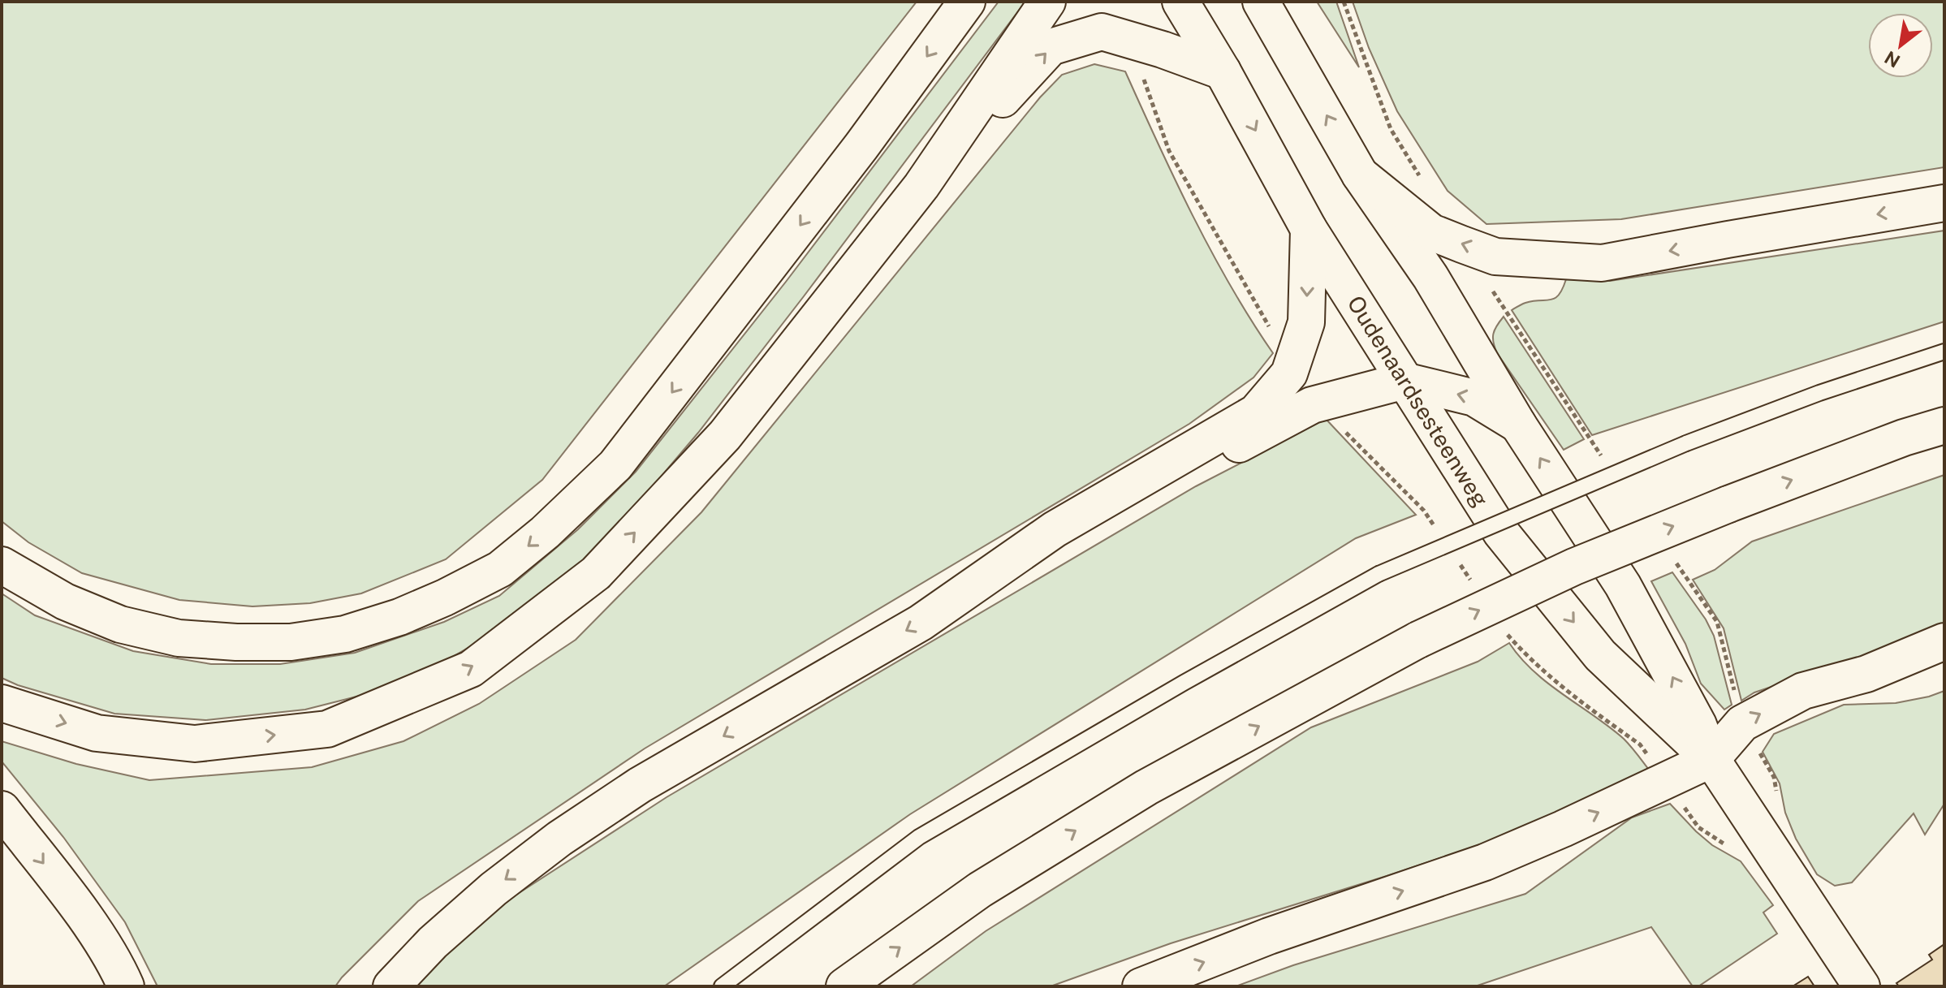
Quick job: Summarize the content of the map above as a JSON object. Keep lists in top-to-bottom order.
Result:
{
  "streets": {
    "main road": ["Oudenaardsesteenweg"]
  },
  "north": "bottom left"
}
